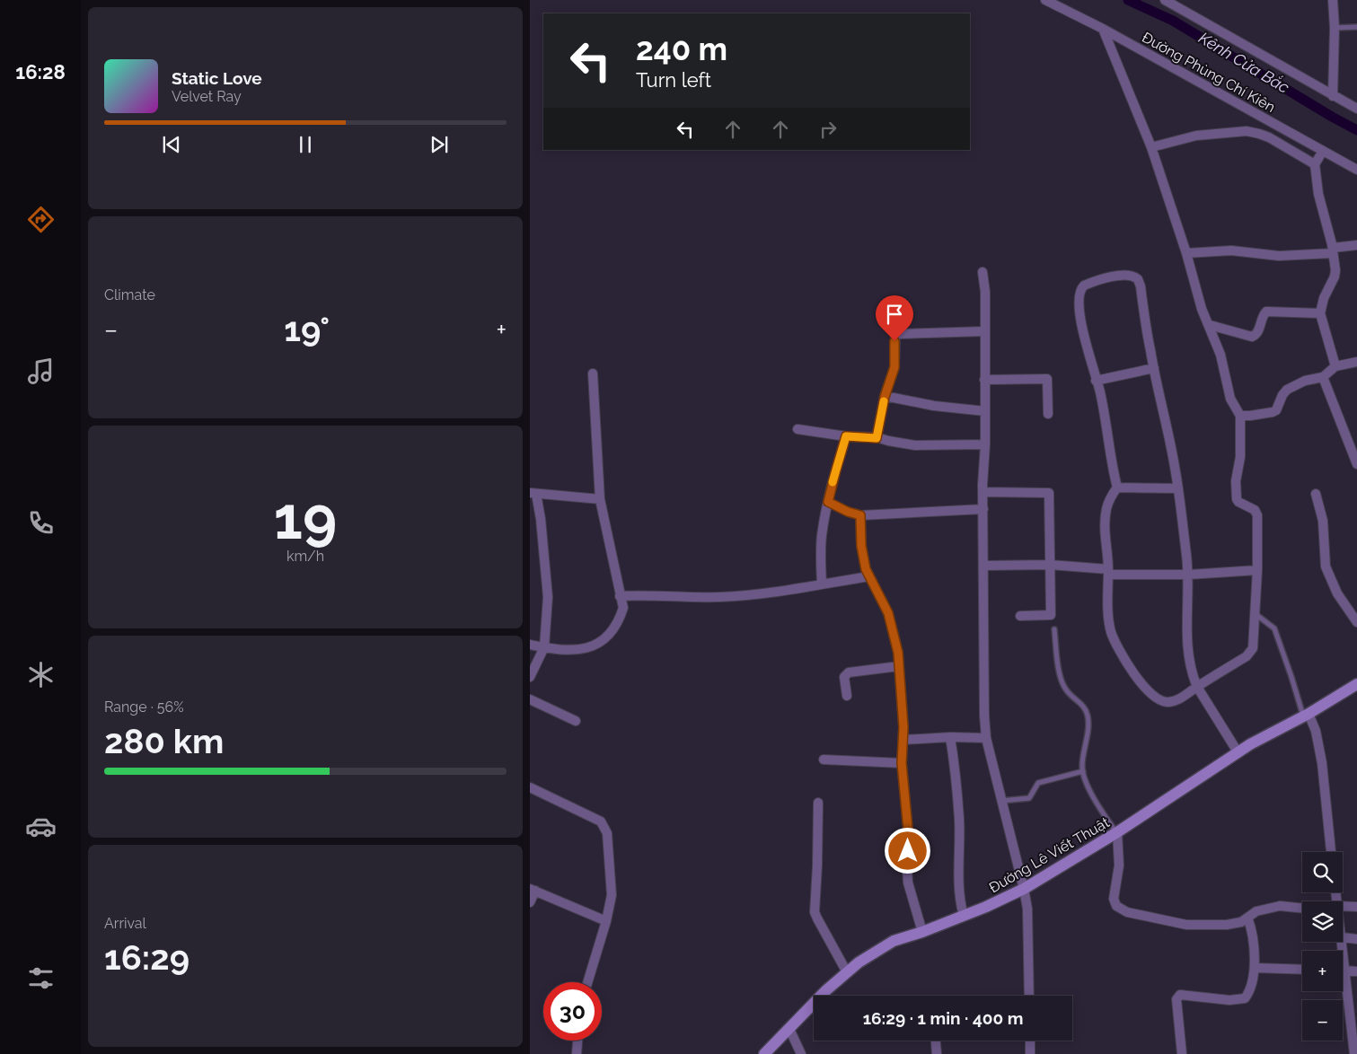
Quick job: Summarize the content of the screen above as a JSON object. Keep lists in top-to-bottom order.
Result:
{
  "streets": {
    "main road": ["Đường Lê Viết Thuật"],
    "street": ["Đường Phùng Chí Kiên"]
  },
  "water": ["Kênh Cửa Bắc"],
  "page": {
    "tabs": "16:28",
    "turn": ["240 m", "Turn left"],
    "song": ["Static Love", "Velvet Ray"],
    "tile": [
      "Climate",
      ["19", "km/h"],
      ["Range · 56%", "280 km"],
      ["Arrival", "16:29"]
    ],
    "heat": ["−", "19°", "+"],
    "map_buttons": ["+", "−"],
    "limit": "30",
    "trip": "16:29 · 1 min · 400 m"
  }
}
